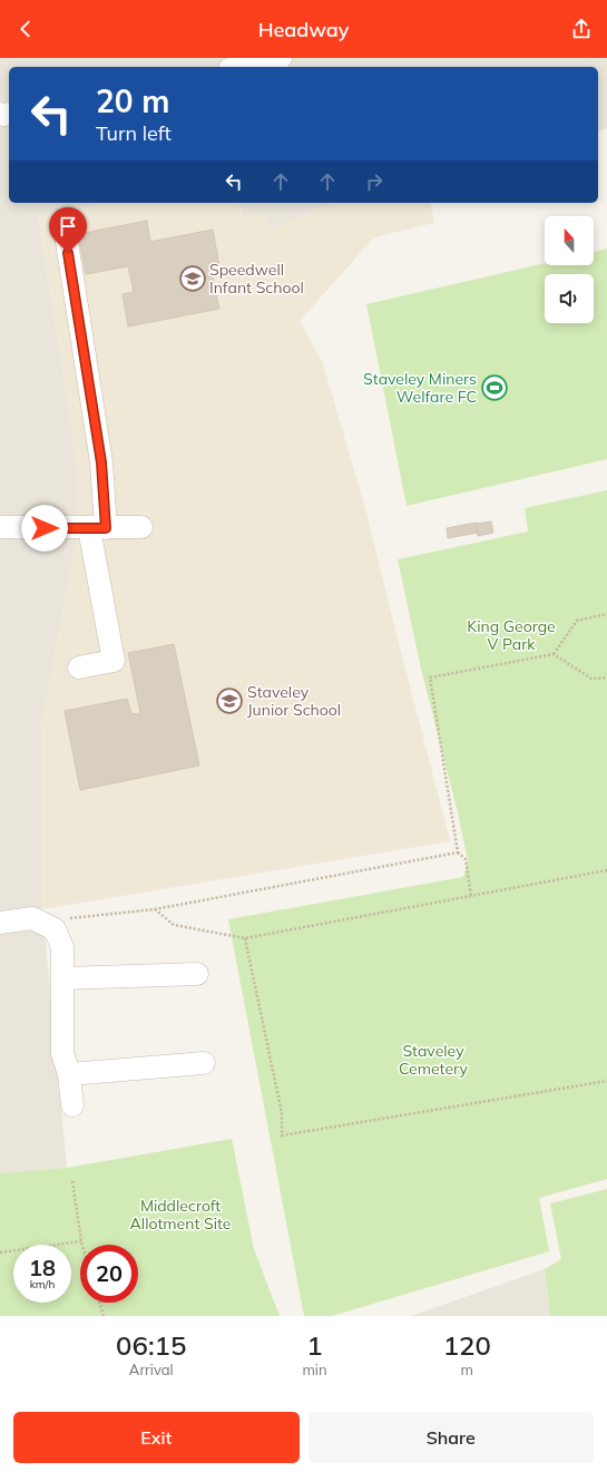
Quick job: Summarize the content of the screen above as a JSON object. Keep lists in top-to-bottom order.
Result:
{
  "parks": ["King George V Park", "Staveley Cemetery", "Middlecroft Allotment Site"],
  "places": {
    "school or university": ["Speedwell Infant School", "Staveley Junior School"],
    "sports": ["Staveley Miners Welfare FC"]
  },
  "north": "top",
  "page": {
    "header": "Headway",
    "turn": ["20 m", "Turn left"],
    "speed": "18 km/h",
    "limit": "20",
    "eta": [
      "06:15",
      "Arrival",
      "1",
      "min",
      "120",
      "m"
    ],
    "buttons": ["Exit", "Share"]
  }
}
